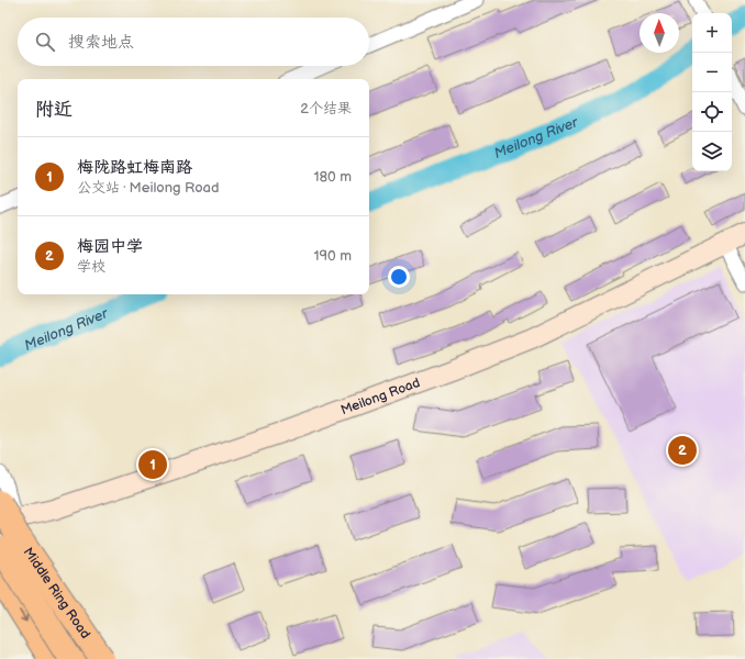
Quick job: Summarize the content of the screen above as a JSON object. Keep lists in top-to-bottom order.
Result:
{
  "streets": {
    "highway": ["Middle Ring Road"],
    "street": ["Meilong Road"]
  },
  "crossings": [
    ["Meilong Road", "Middle Ring Road"]
  ],
  "water": ["Meilong River"],
  "north": "top",
  "page": {
    "map_buttons": ["+", "−"],
    "search": "搜索地点",
    "heading": ["附近", "2个结果"],
    "list": [
      {
        "mark": "1",
        "name": "梅陇路虹梅南路",
        "note": "公交站 · Meilong Road",
        "value": "180 m"
      },
      {
        "mark": "2",
        "name": "梅园中学",
        "note": "学校",
        "value": "190 m"
      }
    ],
    "pins": ["2", "1"]
  }
}
